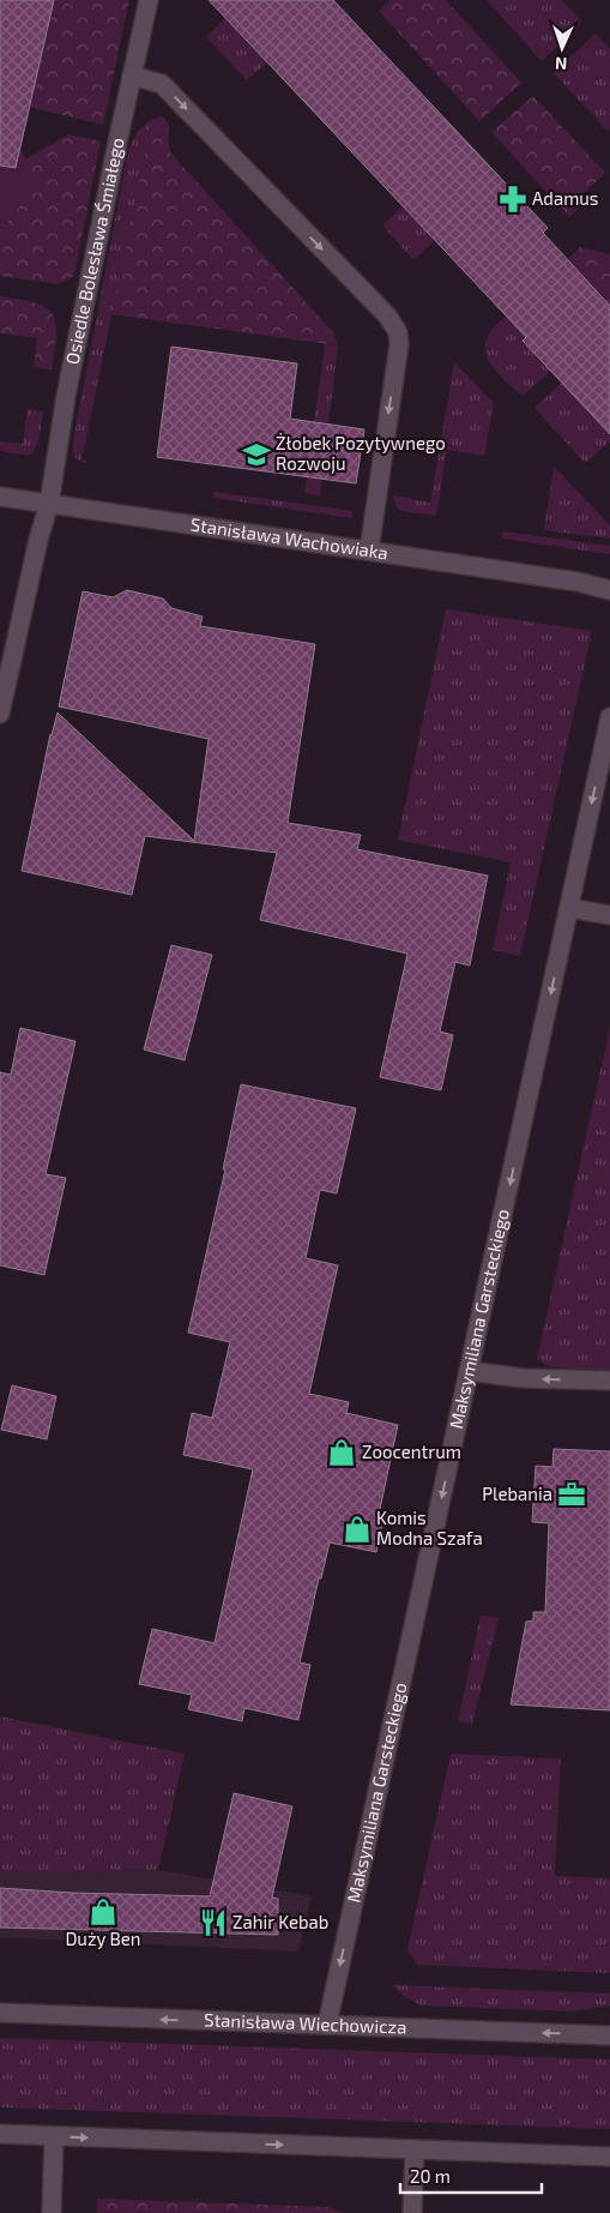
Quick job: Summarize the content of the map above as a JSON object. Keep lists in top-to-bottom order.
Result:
{
  "streets": {
    "street": [
      "Osiedle Bolesława Śmiałego",
      "Stanisława Wachowiaka",
      "Maksymiliana Garsteckiego",
      "Stanisława Wiechowicza"
    ]
  },
  "crossings": [
    ["Osiedle Bolesława Śmiałego", "Stanisława Wachowiaka"],
    ["Maksymiliana Garsteckiego", "Stanisława Wiechowicza"]
  ],
  "one_way": ["Maksymiliana Garsteckiego"],
  "places": {
    "pharmacy": ["Adamus"],
    "school or university": ["Żłobek Pozytywnego Rozwoju"],
    "shop": ["Zoocentrum", "Komis Modna Szafa", "Duży Ben"],
    "office": ["Plebania"],
    "restaurant": ["Zahir Kebab"]
  },
  "scale_bar": "20 m",
  "north": "bottom"
}
